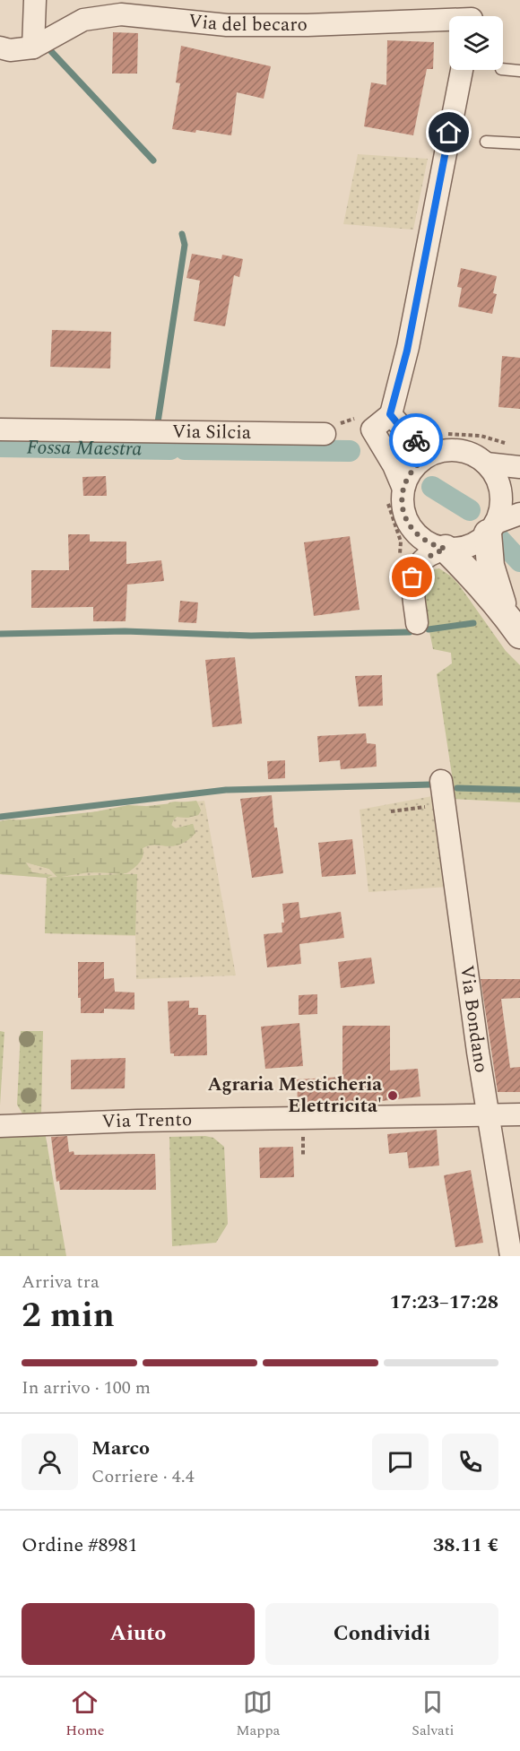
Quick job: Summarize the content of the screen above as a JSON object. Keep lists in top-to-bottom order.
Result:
{
  "streets": {
    "street": [
      "Via del becaro",
      "Via Silcia",
      "Via Bondano",
      "Via Trento"
    ]
  },
  "crossings": [
    ["Via Bondano", "Via Trento"]
  ],
  "water": ["Fossa Maestra"],
  "places": ["Agraria Mesticheria Elettricita'"],
  "page": {
    "heading": ["2 min", "Arriva tra", "17:23–17:28"],
    "panel": [
      "Marco",
      "Corriere · 4.4",
      "Ordine #8981",
      "38.11 €"
    ],
    "bar": "In arrivo · 100 m",
    "buttons": ["Aiuto", "Condividi"],
    "tabs": ["Home", "Mappa", "Salvati"]
  }
}
